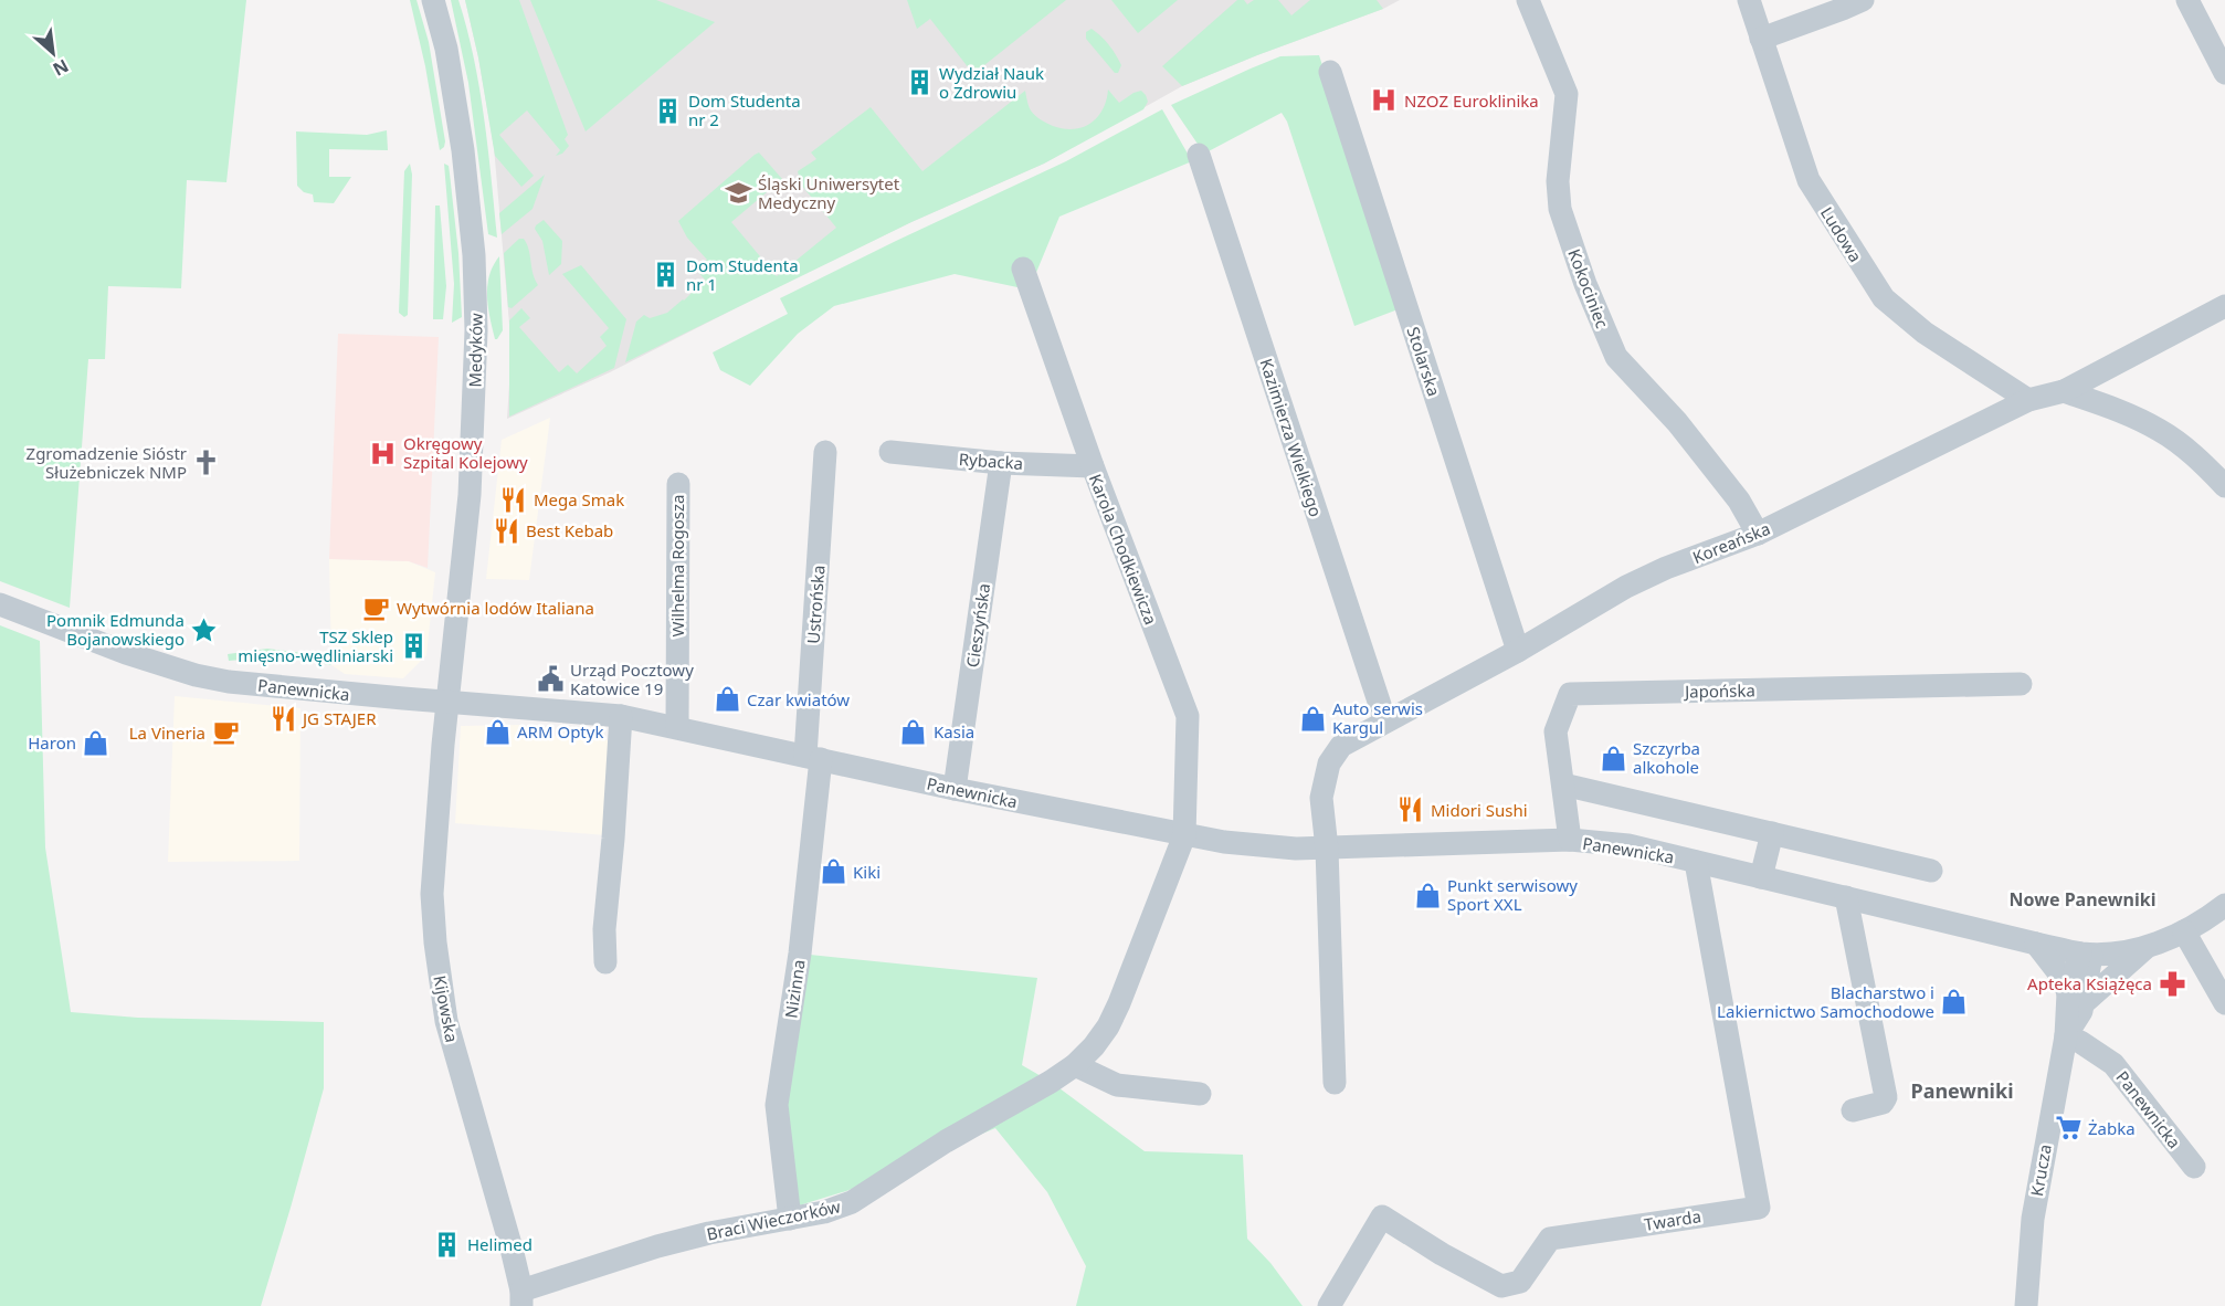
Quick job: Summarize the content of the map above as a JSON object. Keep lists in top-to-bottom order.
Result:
{
  "streets": {
    "street": [
      "Ludowa",
      "Kokociniec",
      "Medyków",
      "Stolarska",
      "Kazimierza Wielkiego",
      "Rybacka",
      "Koreańska",
      "Karola Chodkiewicza",
      "Wilhelma Rogosza",
      "Ustrońska",
      "Cieszyńska",
      "Panewnicka",
      "Japońska",
      "Nizinna",
      "Kijowska",
      "Krucza",
      "Braci Wieczorków",
      "Twarda"
    ]
  },
  "crossings": [
    ["Ludowa", "Koreańska"],
    ["Kokociniec", "Koreańska"],
    ["Medyków", "Panewnicka"],
    ["Medyków", "Kijowska"],
    ["Stolarska", "Koreańska"],
    ["Kazimierza Wielkiego", "Koreańska"],
    ["Rybacka", "Karola Chodkiewicza"],
    ["Rybacka", "Cieszyńska"],
    ["Koreańska", "Panewnicka"],
    ["Karola Chodkiewicza", "Panewnicka"],
    ["Karola Chodkiewicza", "Braci Wieczorków"],
    ["Wilhelma Rogosza", "Panewnicka"],
    ["Ustrońska", "Panewnicka"],
    ["Ustrońska", "Nizinna"],
    ["Cieszyńska", "Panewnicka"],
    ["Panewnicka", "Japońska"],
    ["Panewnicka", "Nizinna"],
    ["Panewnicka", "Kijowska"],
    ["Panewnicka", "Krucza"],
    ["Panewnicka", "Braci Wieczorków"],
    ["Panewnicka", "Twarda"],
    ["Nizinna", "Braci Wieczorków"],
    ["Kijowska", "Braci Wieczorków"]
  ],
  "districts": ["Nowe Panewniki", "Panewniki"],
  "places": {
    "building": [
      "Wydział Nauk o Zdrowiu",
      "Dom Studenta nr 2",
      "Dom Studenta nr 1",
      "TSZ Sklep mięsno-wędliniarski",
      "Helimed"
    ],
    "hospital": ["NZOZ Euroklinika", "Okręgowy Szpital Kolejowy"],
    "school or university": ["Śląski Uniwersytet Medyczny"],
    "church": ["Zgromadzenie Sióstr Służebniczek NMP"],
    "restaurant": [
      "Mega Smak",
      "Best Kebab",
      "JG STAJER",
      "Midori Sushi"
    ],
    "cafe": ["Wytwórnia lodów Italiana", "La Vineria"],
    "place": ["Pomnik Edmunda Bojanowskiego"],
    "public building": ["Urząd Pocztowy Katowice 19"],
    "shop": [
      "Czar kwiatów",
      "Auto serwis Kargul",
      "ARM Optyk",
      "Kasia",
      "Haron",
      "Szczyrba alkohole",
      "Kiki",
      "Punkt serwisowy Sport XXL",
      "Blacharstwo i Lakiernictwo Samochodowe"
    ],
    "pharmacy": ["Apteka Książęca"],
    "supermarket": ["Żabka"]
  },
  "north": "bottom right"
}
